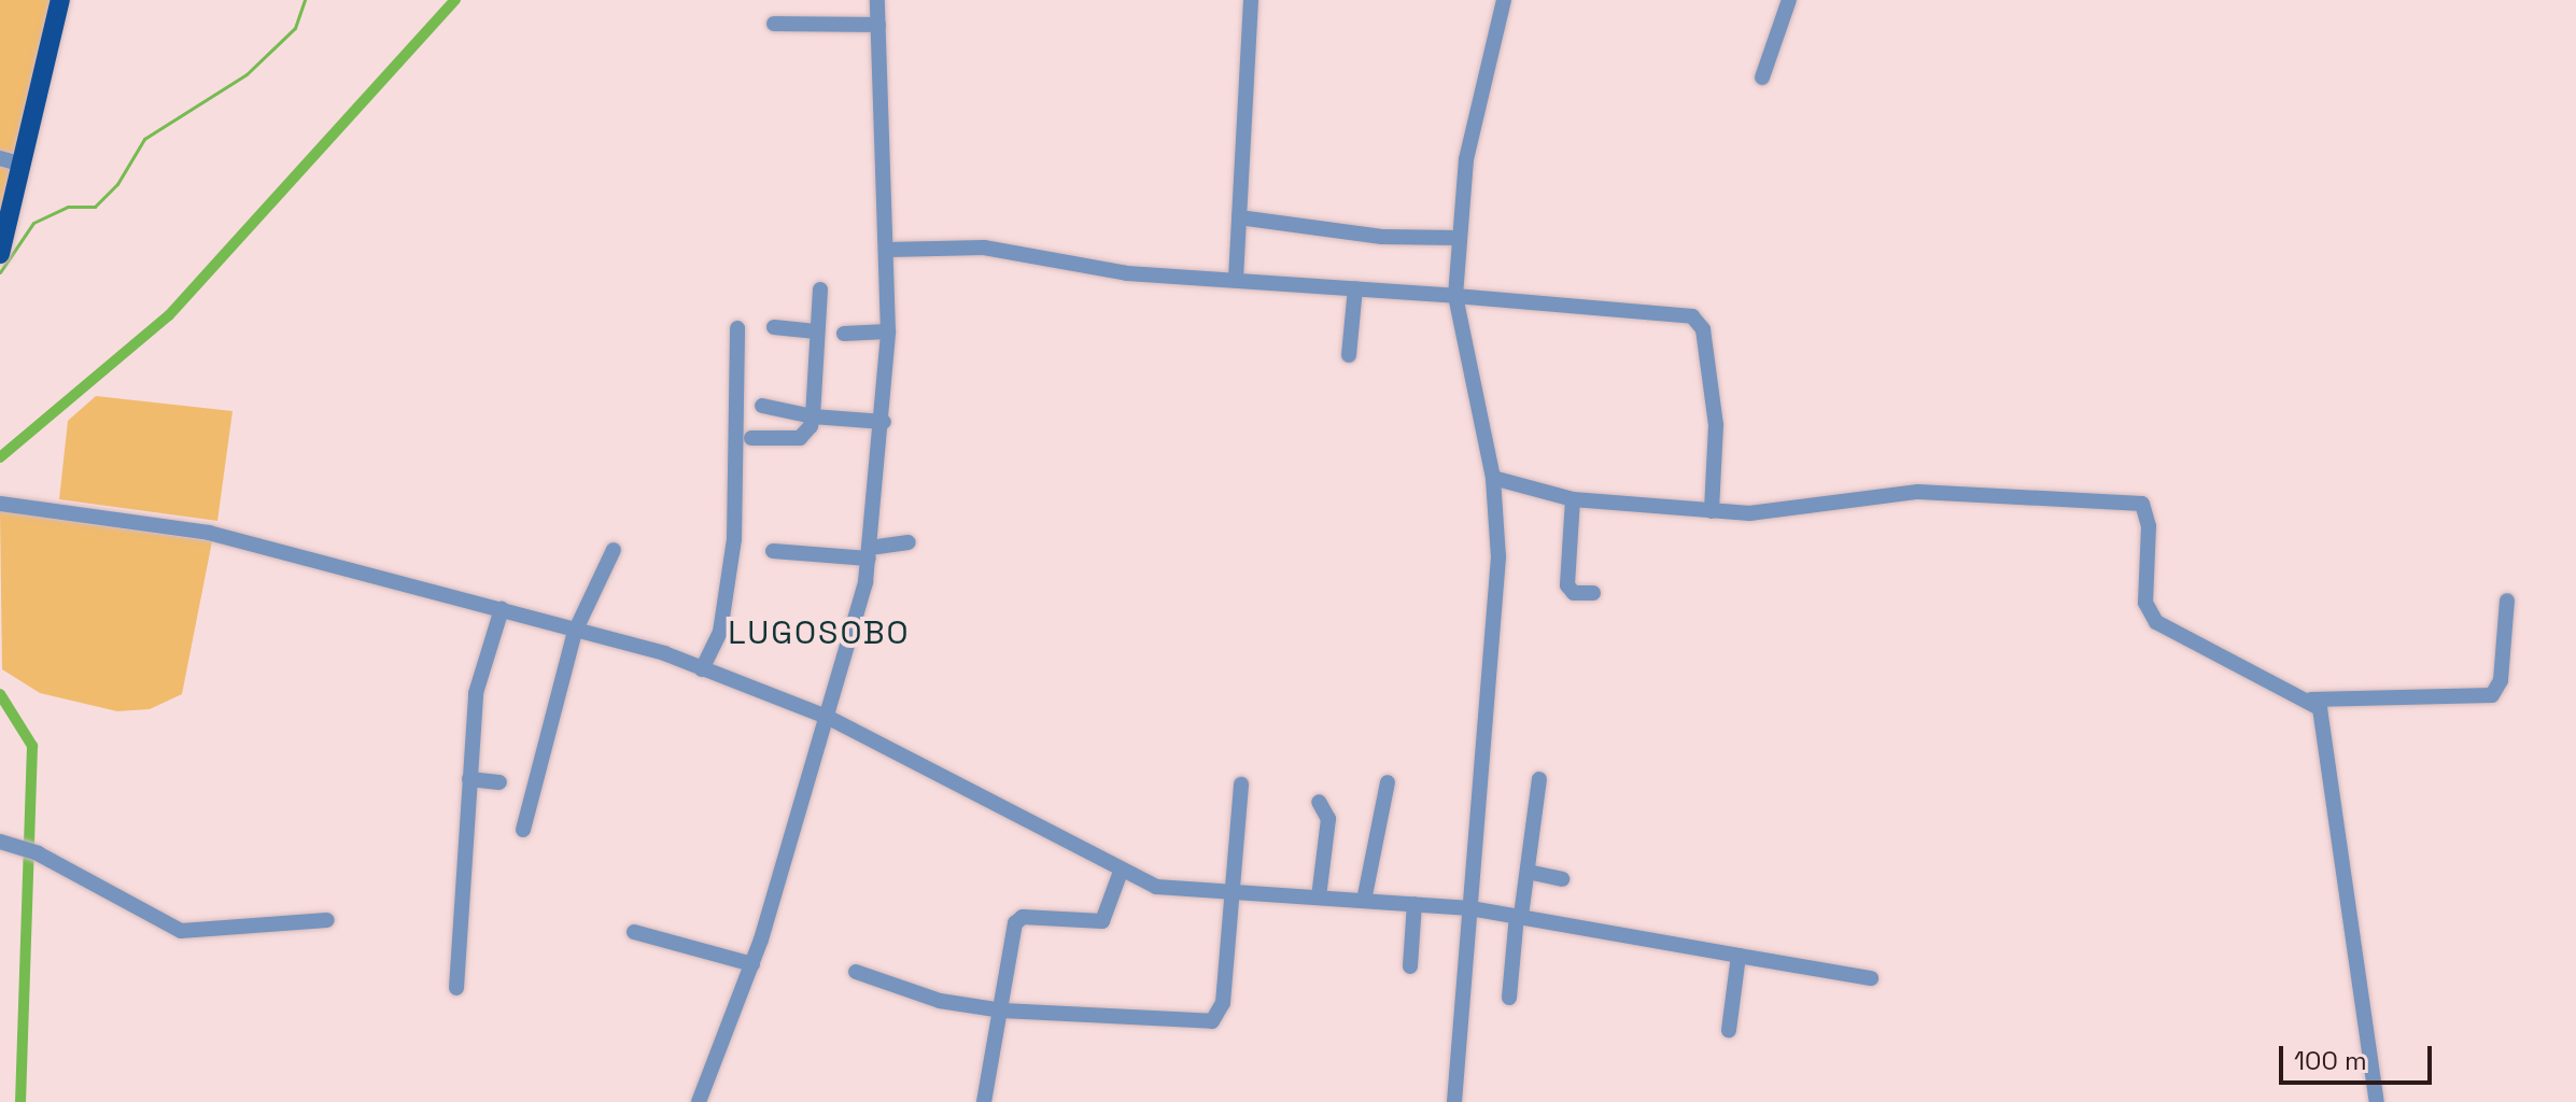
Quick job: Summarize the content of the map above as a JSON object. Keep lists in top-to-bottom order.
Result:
{
  "districts": ["LUGOSOBO"],
  "scale_bar": "100 m"
}
